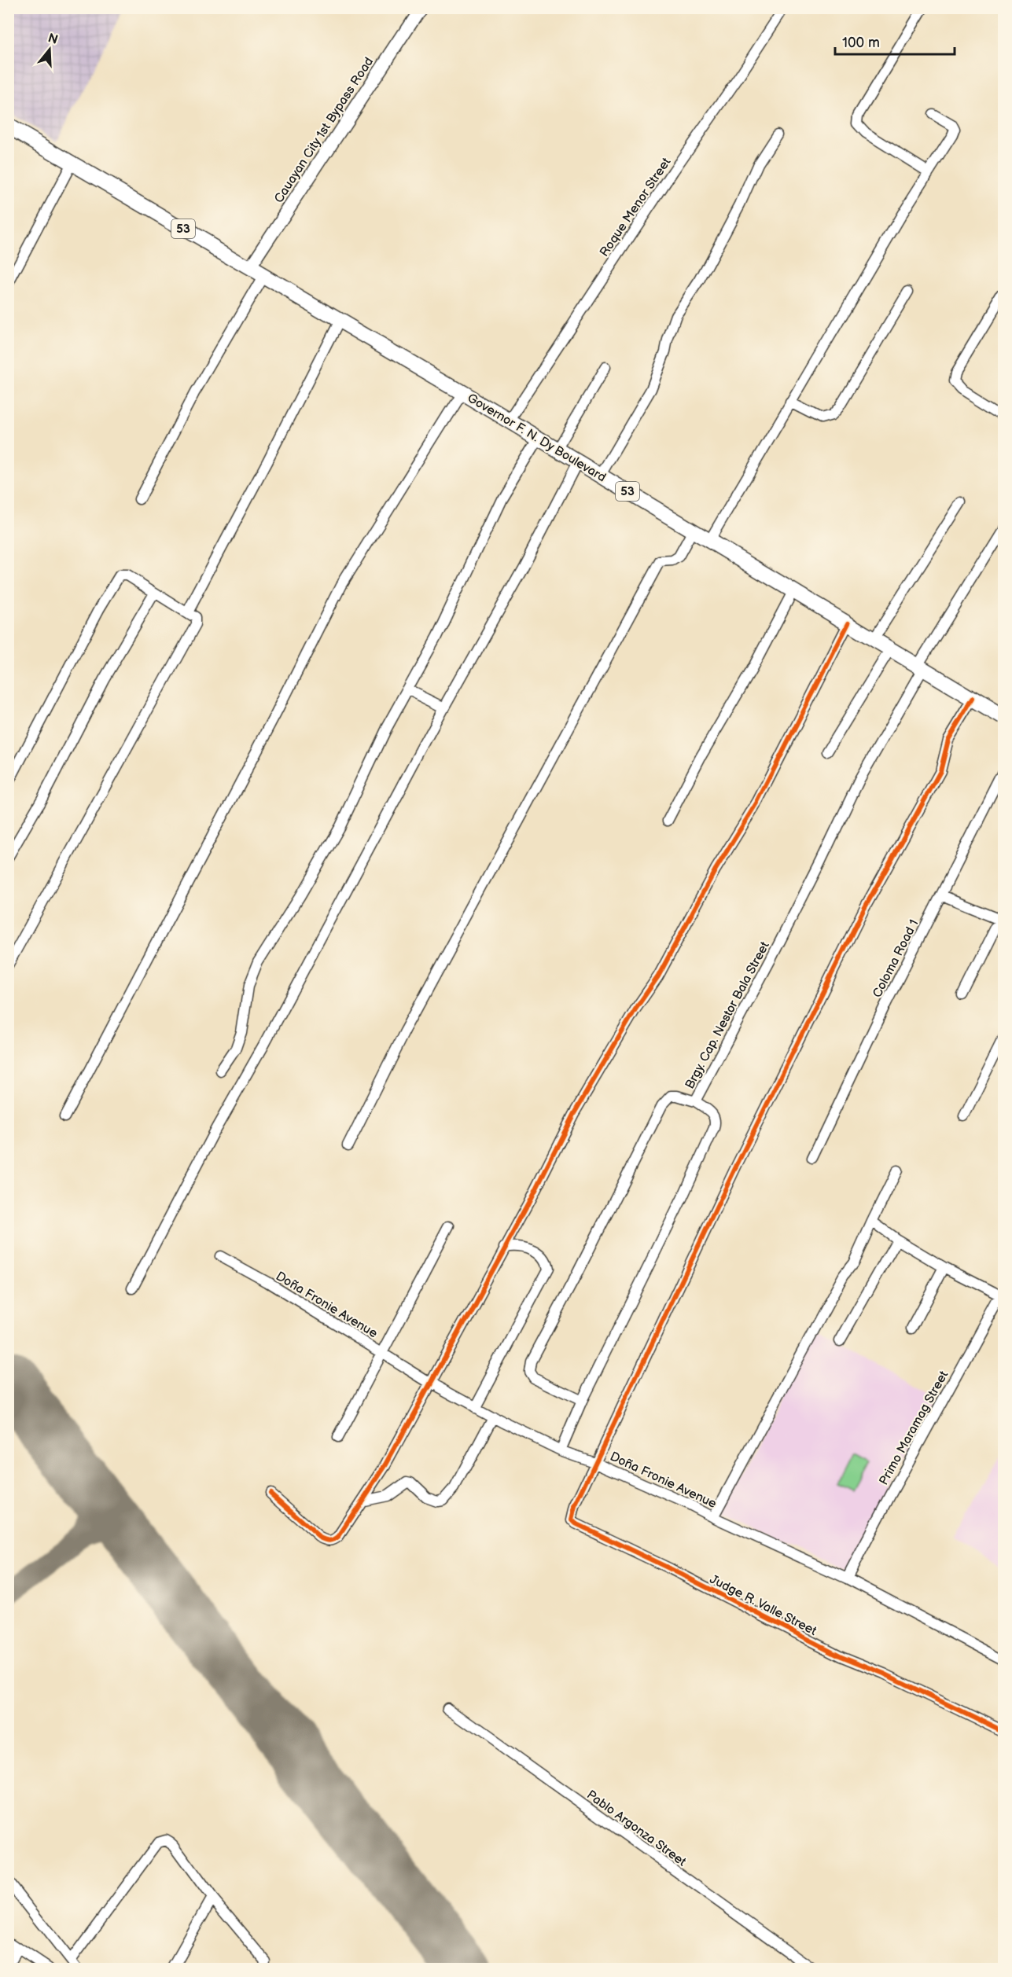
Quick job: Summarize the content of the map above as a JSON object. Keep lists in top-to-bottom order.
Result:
{
  "streets": {
    "highway": ["53", "Governor F. N. Dy Boulevard"],
    "main road": ["Cauayan City 1st Bypass Road"],
    "street": [
      "Roque Menor Street",
      "Coloma Road 1",
      "Brgy. Cap. Nestor Bala Street",
      "Doña Fronie Avenue",
      "Primo Maramag Street",
      "Judge R. Valle Street",
      "Pablo Argonza Street"
    ]
  },
  "crossings": [
    ["Cauayan City 1st Bypass Road", "Governor F. N. Dy Boulevard"],
    ["Roque Menor Street", "Governor F. N. Dy Boulevard"],
    ["53", "Governor F. N. Dy Boulevard"],
    ["Governor F. N. Dy Boulevard", "Brgy. Cap. Nestor Bala Street"],
    ["Governor F. N. Dy Boulevard", "Judge R. Valle Street"],
    ["Brgy. Cap. Nestor Bala Street", "Doña Fronie Avenue"],
    ["Doña Fronie Avenue", "Primo Maramag Street"],
    ["Doña Fronie Avenue", "Judge R. Valle Street"]
  ],
  "scale_bar": "100 m",
  "north": "top"
}
